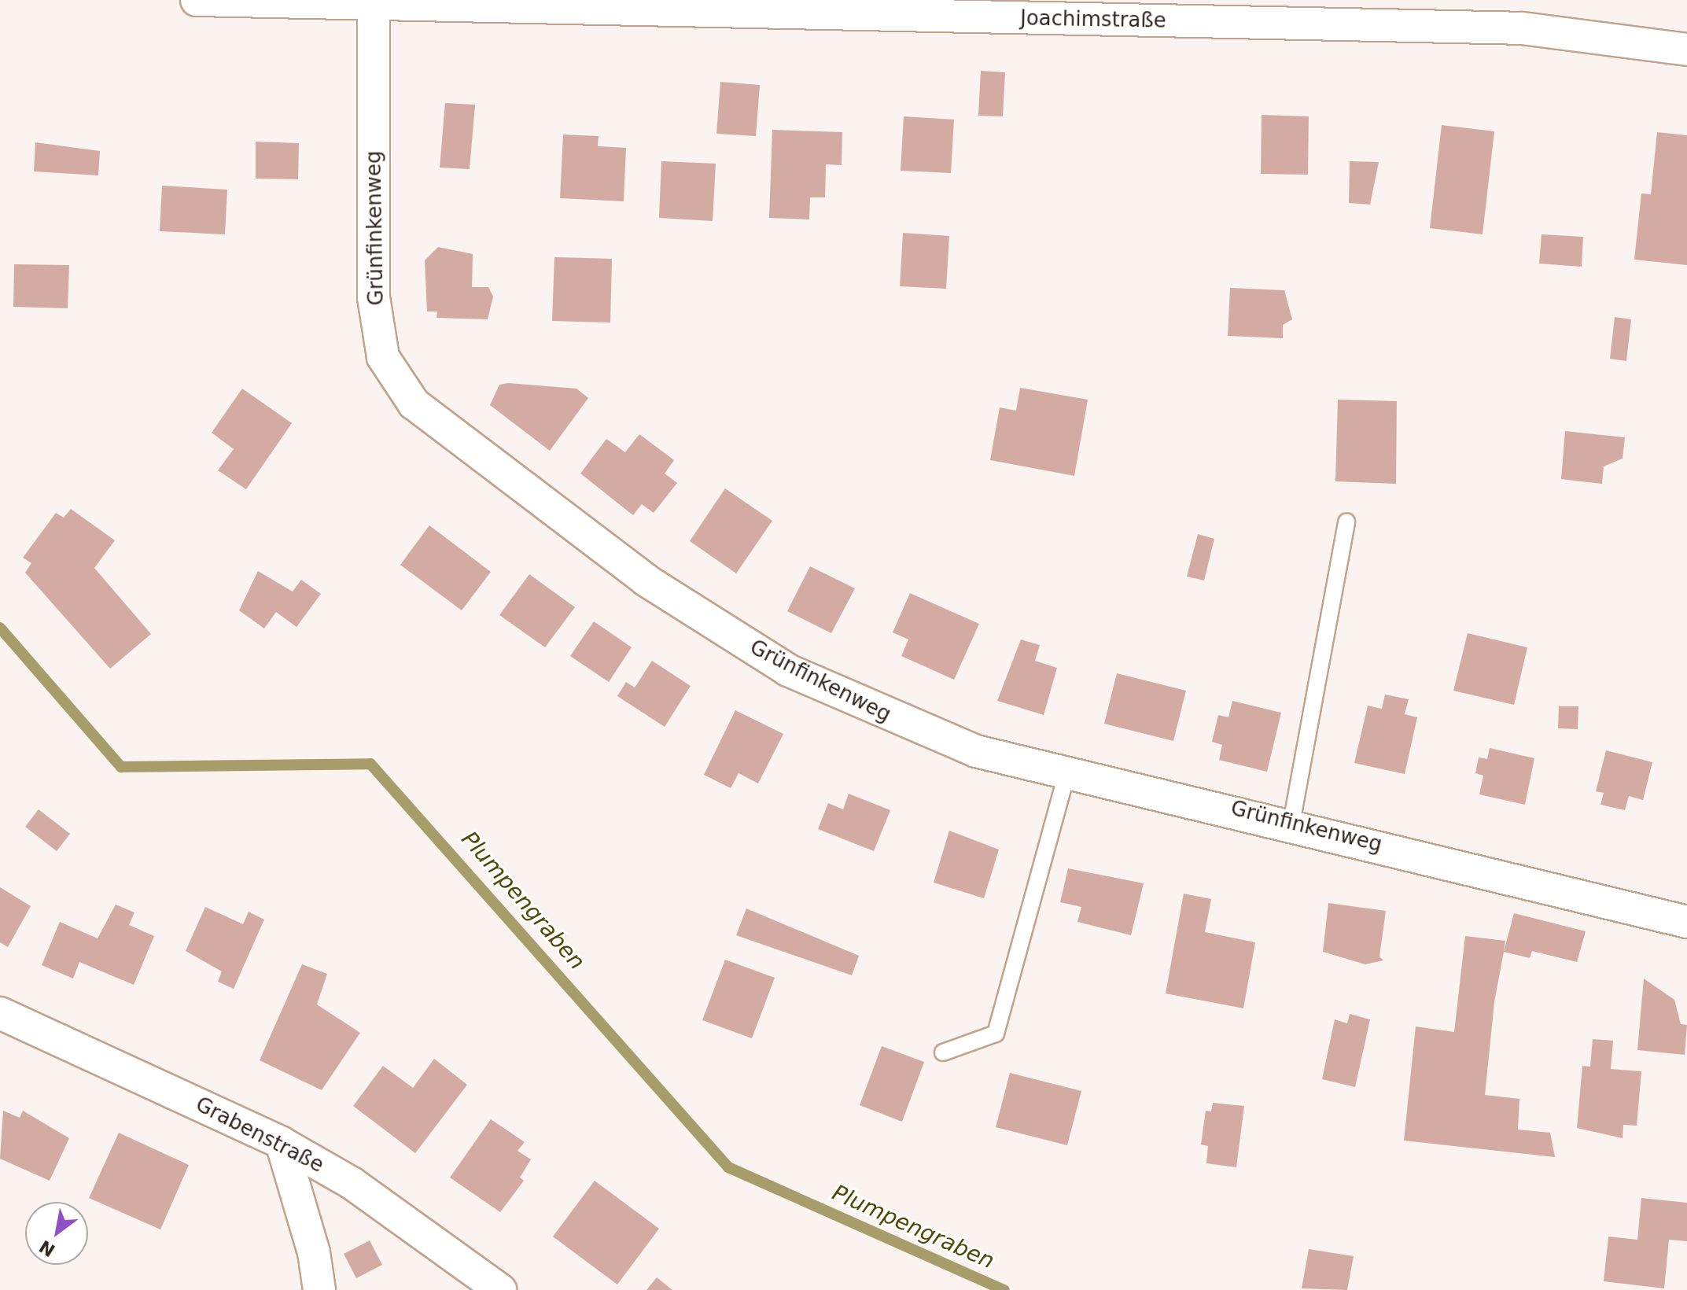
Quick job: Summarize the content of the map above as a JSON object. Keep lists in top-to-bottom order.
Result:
{
  "streets": {
    "street": ["Joachimstraße", "Grünfinkenweg", "Grabenstraße"]
  },
  "crossings": [
    ["Joachimstraße", "Grünfinkenweg"]
  ],
  "water": ["Plumpengraben"],
  "north": "bottom left"
}
